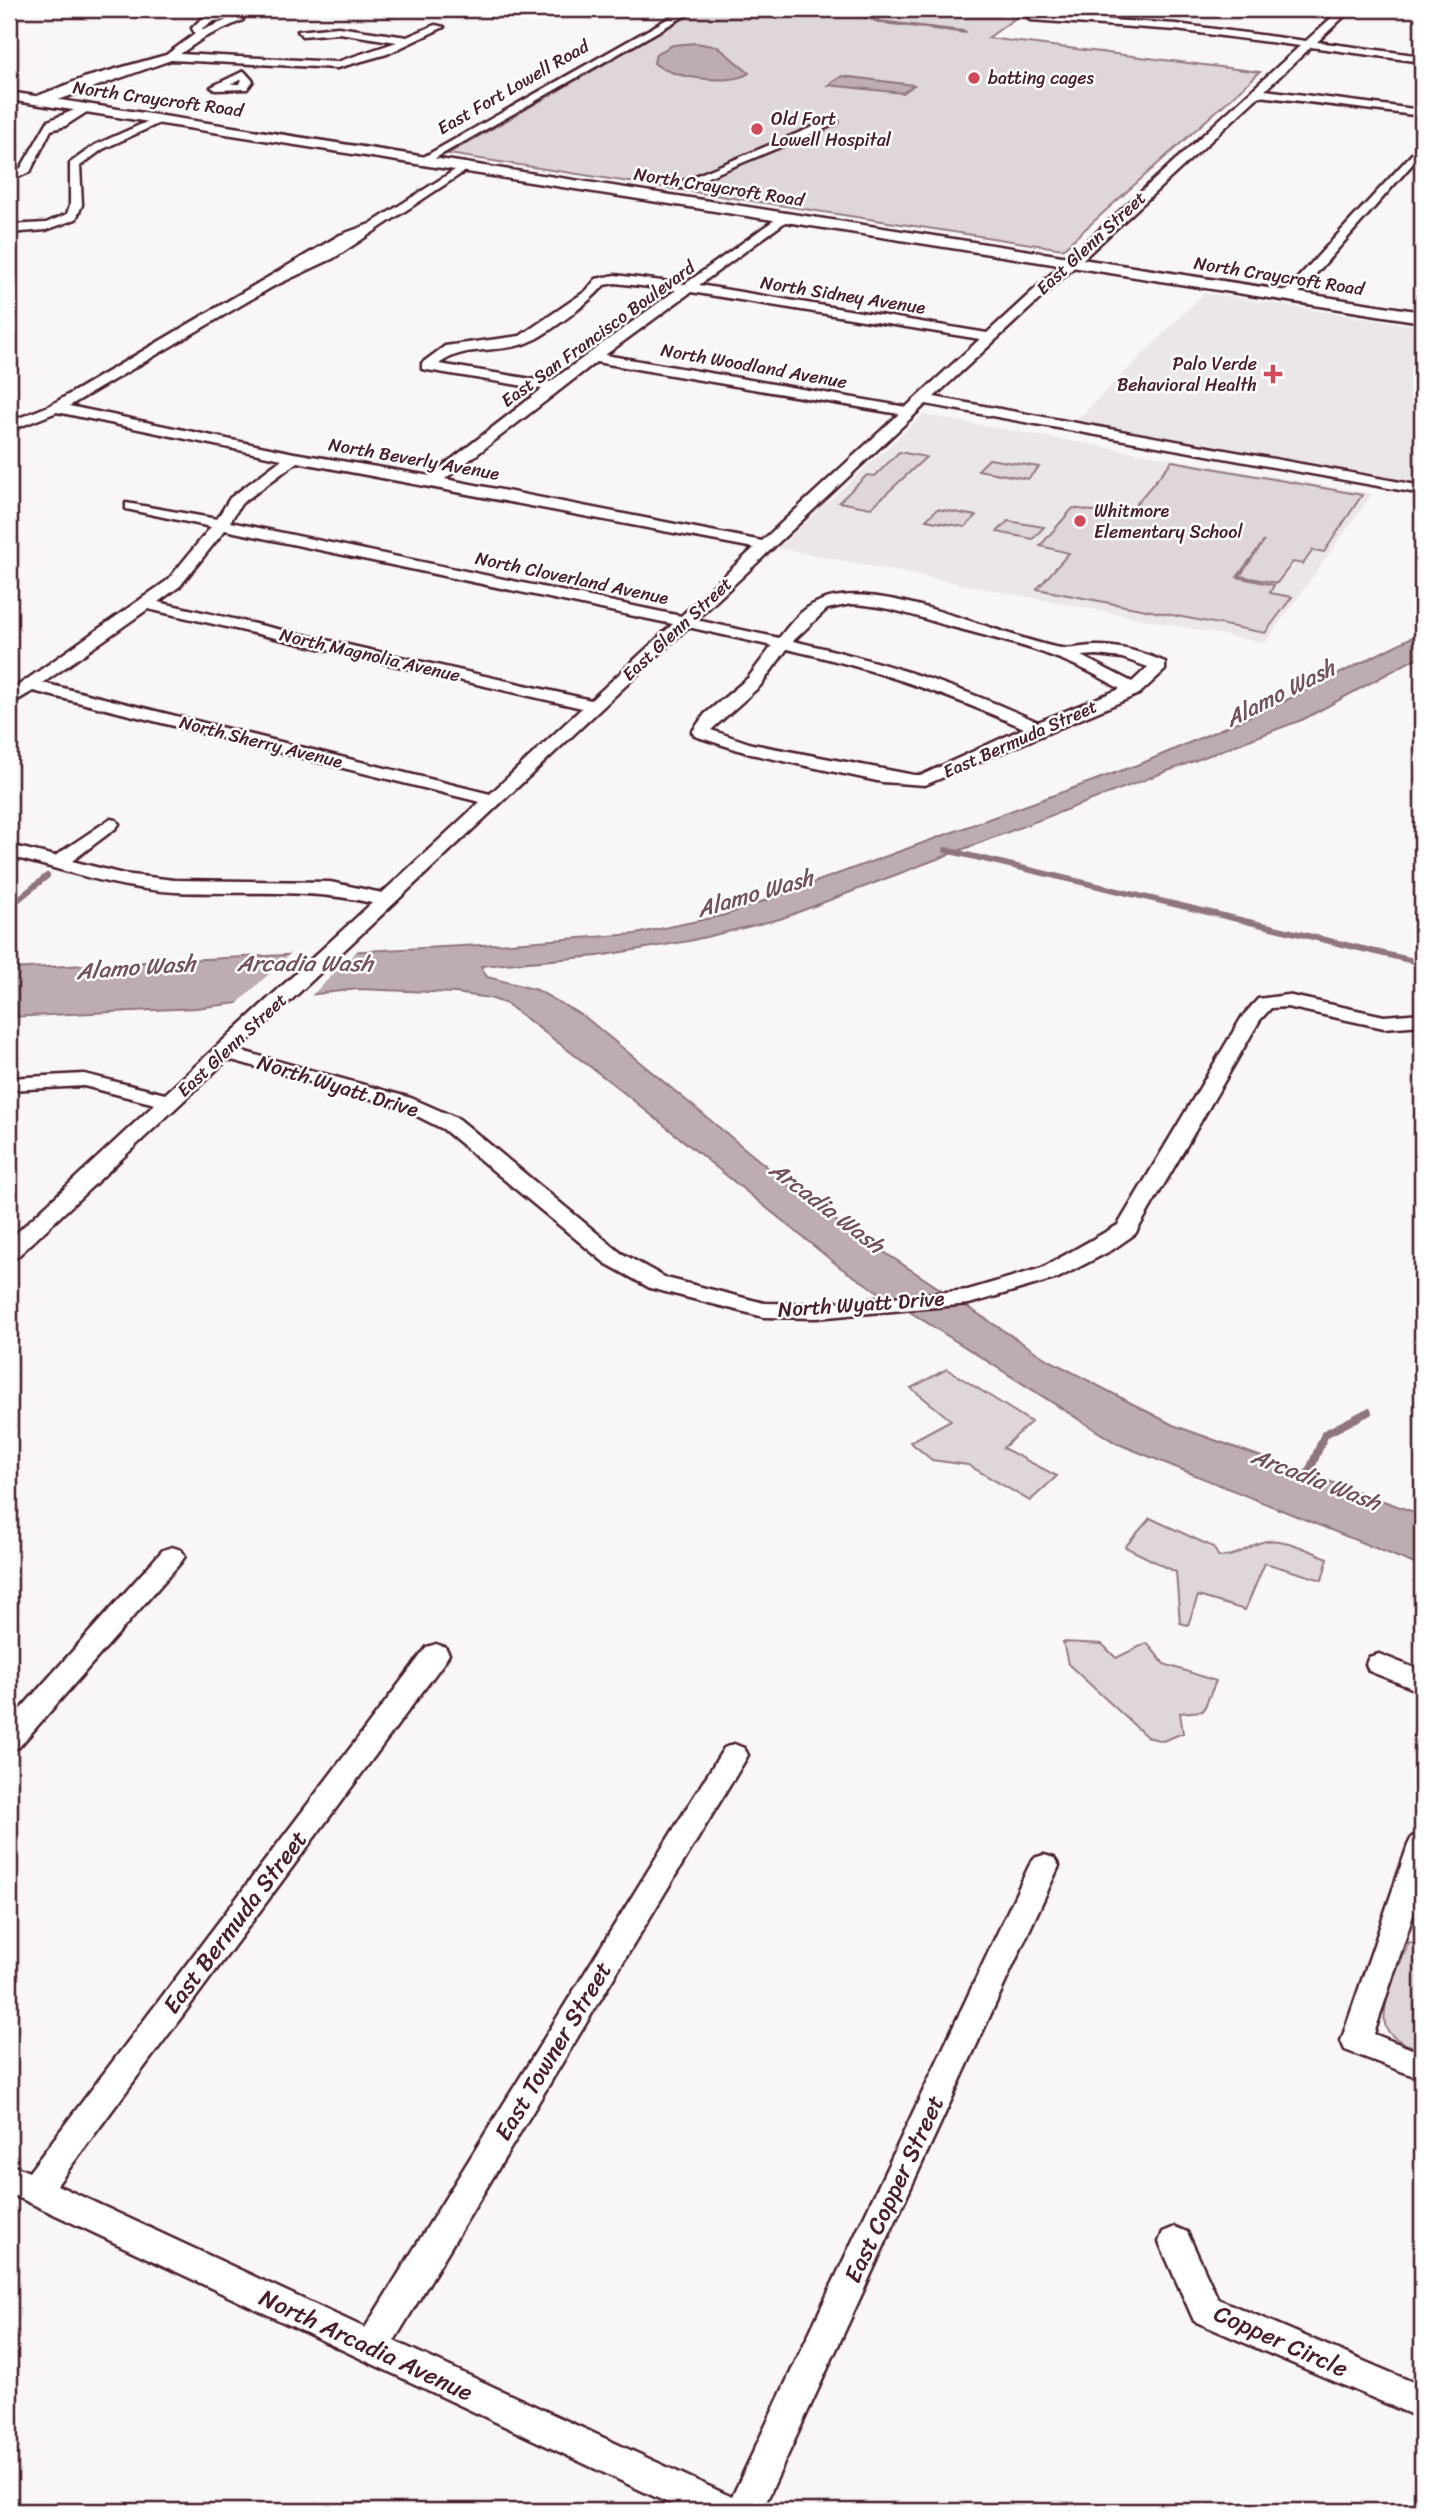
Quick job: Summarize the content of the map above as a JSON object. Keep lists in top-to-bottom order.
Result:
{
  "streets": {
    "main road": ["North Craycroft Road"],
    "street": [
      "East Fort Lowell Road",
      "East Glenn Street",
      "North Sidney Avenue",
      "East San Francisco Boulevard",
      "North Woodland Avenue",
      "North Beverly Avenue",
      "North Cloverland Avenue",
      "North Magnolia Avenue",
      "East Bermuda Street",
      "North Sherry Avenue",
      "North Wyatt Drive",
      "East Towner Street",
      "East Copper Street",
      "Copper Circle",
      "North Arcadia Avenue"
    ]
  },
  "crossings": [
    ["East Fort Lowell Road", "North Craycroft Road"],
    ["North Craycroft Road", "East Glenn Street"],
    ["North Craycroft Road", "East San Francisco Boulevard"],
    ["East Glenn Street", "North Sidney Avenue"],
    ["East Glenn Street", "North Woodland Avenue"],
    ["East Glenn Street", "North Beverly Avenue"],
    ["East Glenn Street", "North Cloverland Avenue"],
    ["East Glenn Street", "North Magnolia Avenue"],
    ["East Glenn Street", "North Sherry Avenue"],
    ["East Glenn Street", "North Wyatt Drive"],
    ["North Sidney Avenue", "East San Francisco Boulevard"],
    ["East San Francisco Boulevard", "North Woodland Avenue"],
    ["East San Francisco Boulevard", "North Beverly Avenue"],
    ["North Cloverland Avenue", "East Bermuda Street"],
    ["East Bermuda Street", "North Arcadia Avenue"],
    ["East Towner Street", "North Arcadia Avenue"]
  ],
  "water": ["Alamo Wash", "Arcadia Wash"],
  "places": {
    "other": ["batting cages", "Old Fort Lowell Hospital", "Whitmore Elementary School"],
    "health": ["Palo Verde Behavioral Health"]
  }
}
